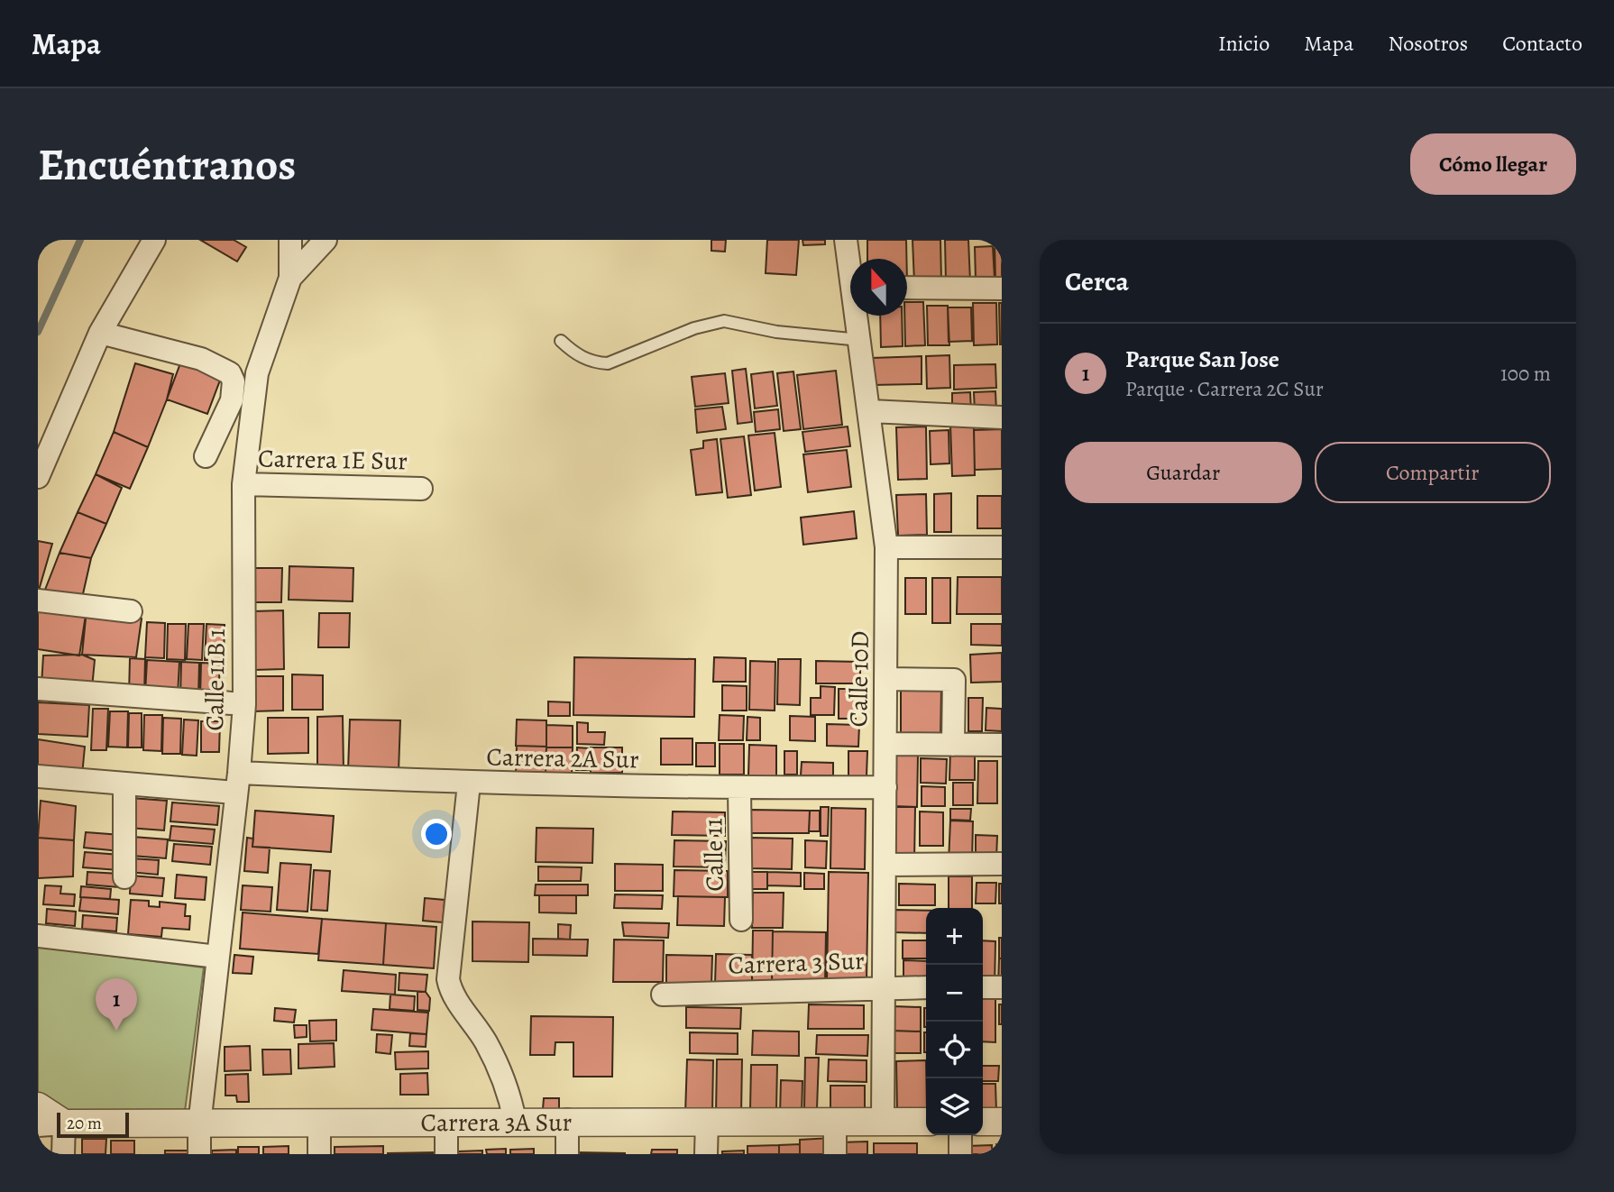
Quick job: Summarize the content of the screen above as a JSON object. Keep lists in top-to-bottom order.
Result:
{
  "streets": {
    "street": [
      "Carrera 1E Sur",
      "Calle 10D",
      "Calle 11B 1",
      "Carrera 2A Sur",
      "Calle 11",
      "Carrera 3 Sur",
      "Carrera 3A Sur"
    ]
  },
  "crossings": [
    ["Carrera 1E Sur", "Calle 11B 1"],
    ["Calle 10D", "Carrera 2A Sur"],
    ["Calle 10D", "Carrera 3 Sur"],
    ["Calle 10D", "Carrera 3A Sur"],
    ["Calle 11B 1", "Carrera 2A Sur"],
    ["Calle 11B 1", "Carrera 3A Sur"],
    ["Carrera 2A Sur", "Calle 11"]
  ],
  "scale_bar": "20 m",
  "north": "top",
  "page": {
    "header": "Mapa",
    "nav": [
      "Inicio",
      "Mapa",
      "Nosotros",
      "Contacto"
    ],
    "buttons": [
      "Cómo llegar",
      ["Guardar", "Compartir"]
    ],
    "title": "Encuéntranos",
    "heading": "Cerca",
    "list": [
      {
        "mark": "1",
        "name": "Parque San Jose",
        "note": "Parque · Carrera 2C Sur",
        "value": "100 m"
      }
    ],
    "map_buttons": ["+", "−"],
    "pins": "1",
    "scale": "20 m"
  }
}
